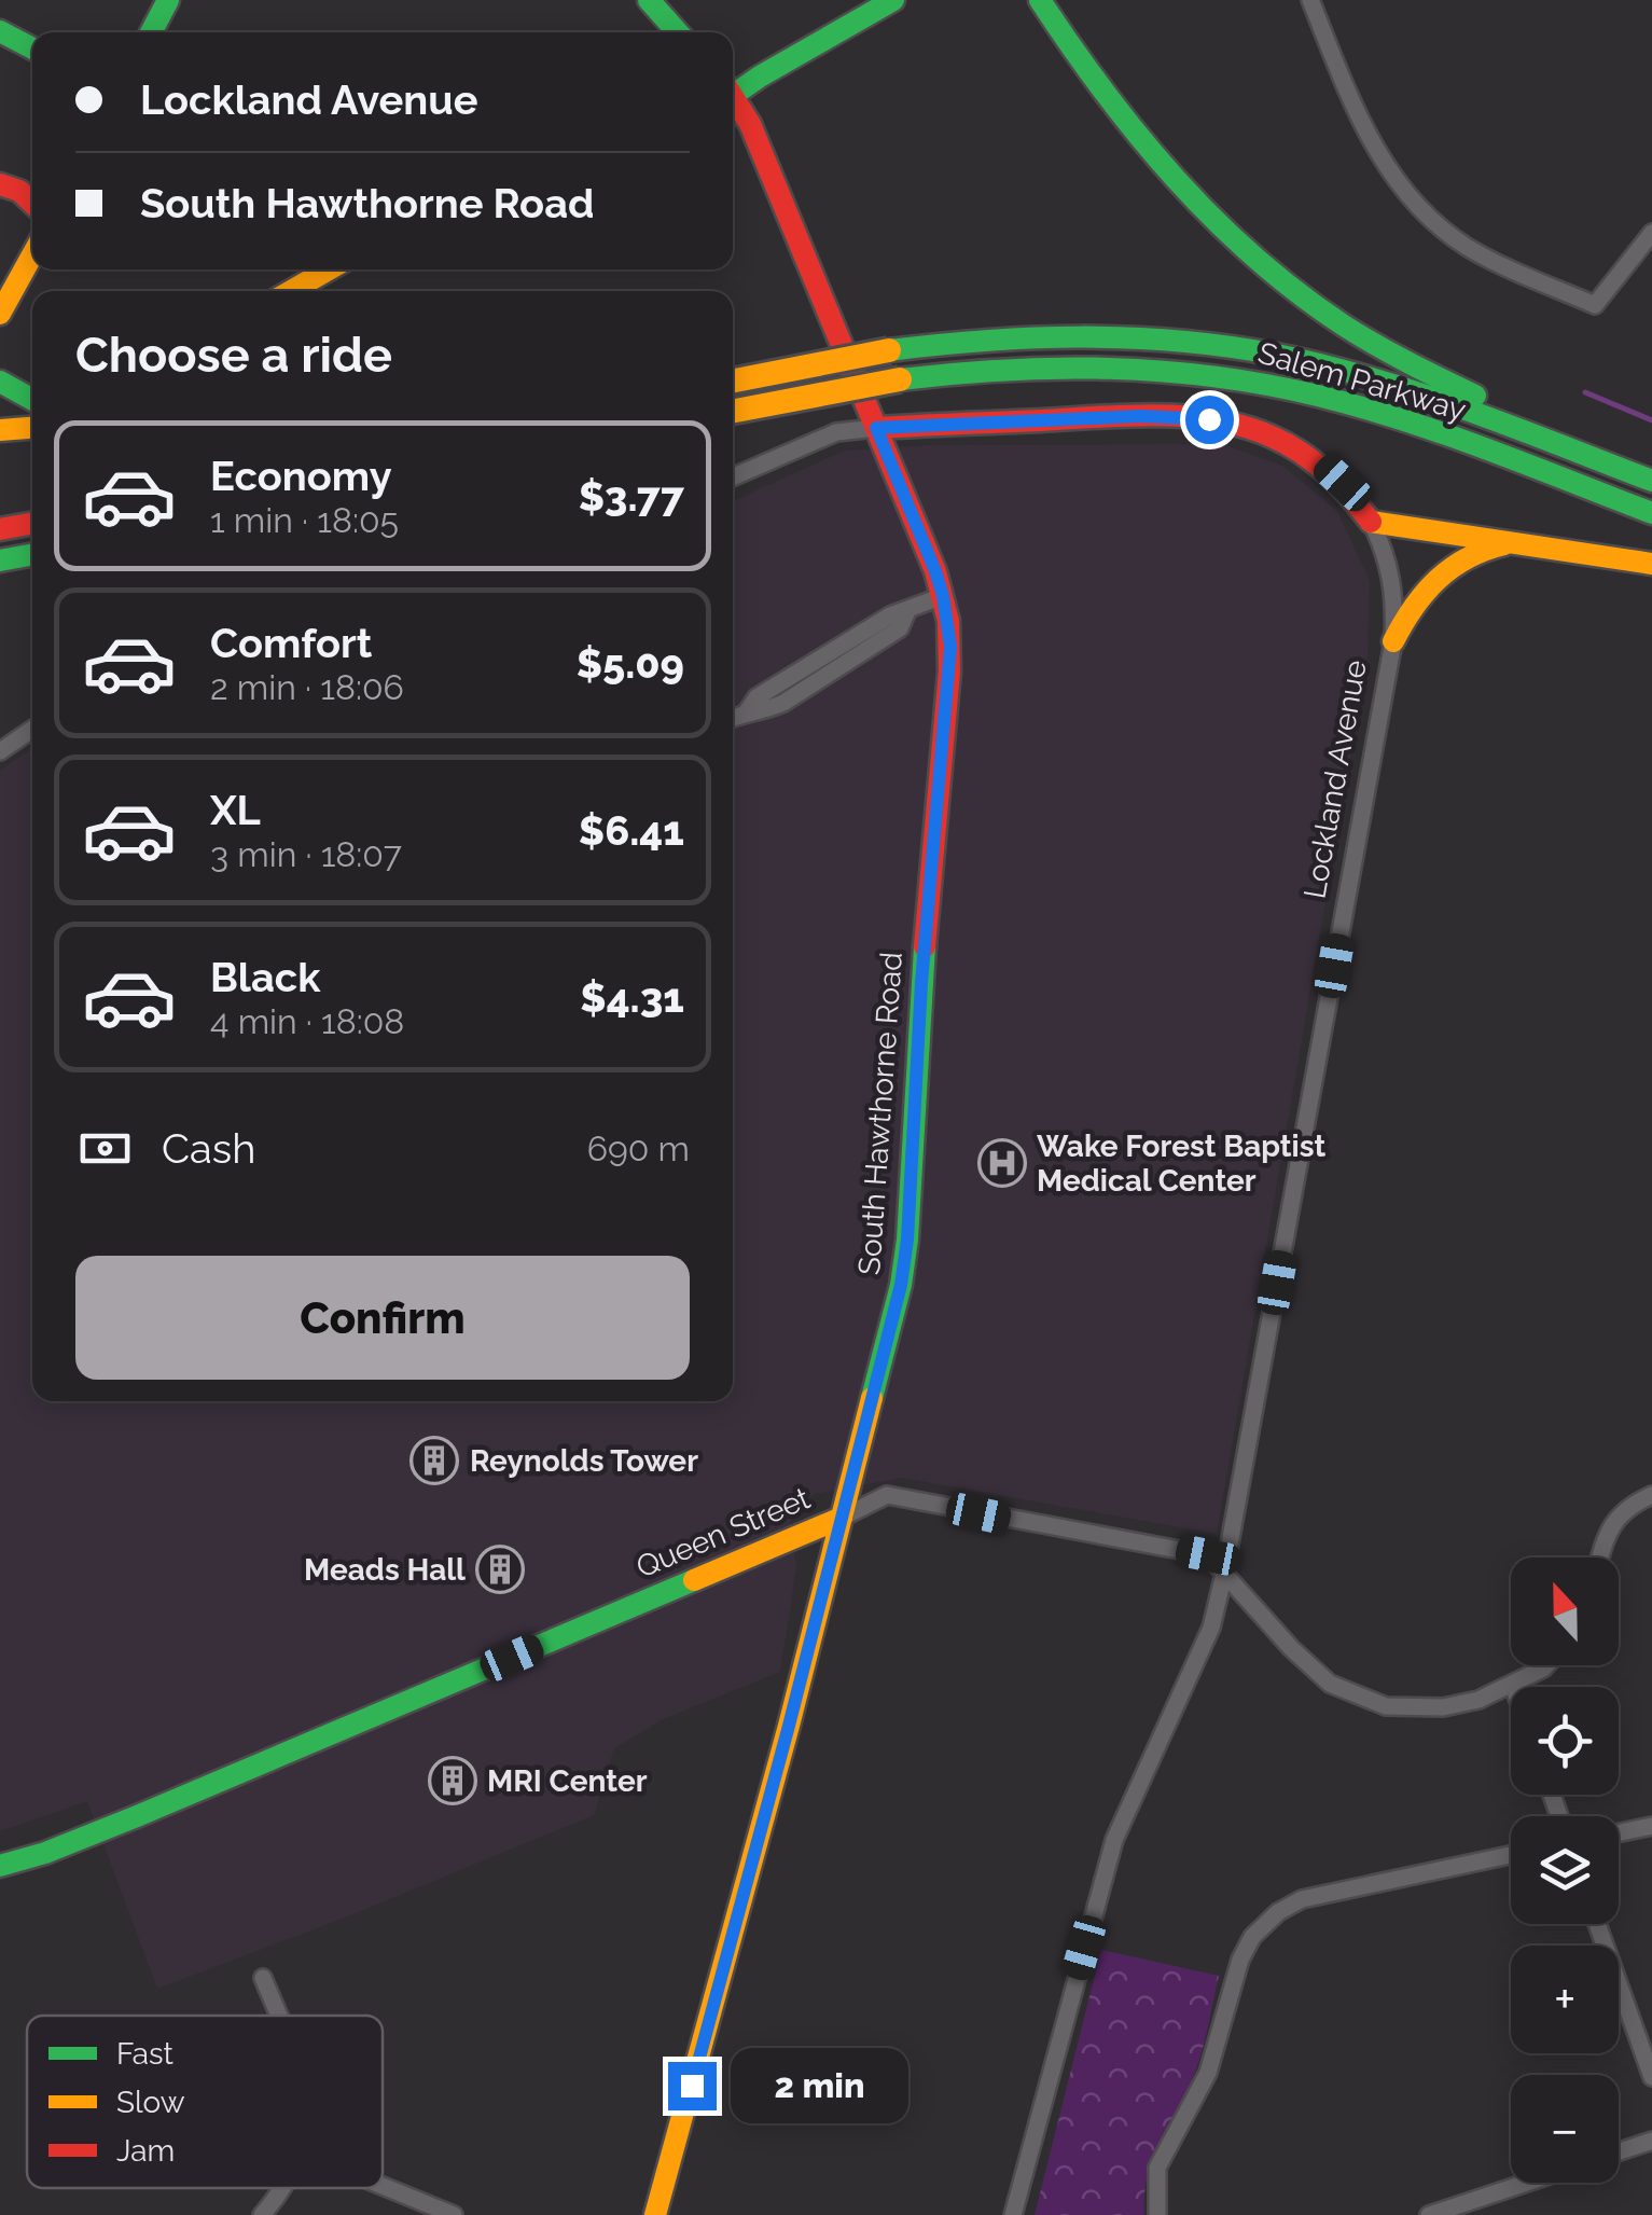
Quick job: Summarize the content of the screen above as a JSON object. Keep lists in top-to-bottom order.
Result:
{
  "streets": {
    "main road": [
      "Salem Parkway",
      "Lockland Avenue",
      "South Hawthorne Road",
      "Queen Street"
    ]
  },
  "crossings": [
    ["Lockland Avenue", "South Hawthorne Road"],
    ["Lockland Avenue", "Queen Street"],
    ["South Hawthorne Road", "Queen Street"]
  ],
  "places": {
    "hospital": ["Wake Forest Baptist Medical Center"],
    "building": ["Reynolds Tower", "Meads Hall", "MRI Center"]
  },
  "legend": ["Fast", "Slow", "Jam"],
  "north": "top",
  "page": {
    "banner": ["Lockland Avenue", "South Hawthorne Road"],
    "heading": "Choose a ride",
    "list": [
      {
        "name": "Economy",
        "note": "1 min · 18:05",
        "value": "$3.77"
      },
      {
        "name": "Comfort",
        "note": "2 min · 18:06",
        "value": "$5.09"
      },
      {
        "name": "XL",
        "note": "3 min · 18:07",
        "value": "$6.41"
      },
      {
        "name": "Black",
        "note": "4 min · 18:08",
        "value": "$4.31"
      }
    ],
    "pay": ["Cash", "690 m"],
    "buttons": "Confirm",
    "map_buttons": ["+", "−"],
    "bubble": "2 min"
  }
}
